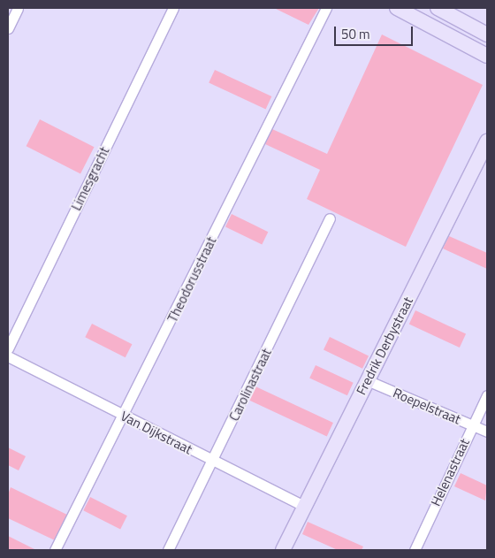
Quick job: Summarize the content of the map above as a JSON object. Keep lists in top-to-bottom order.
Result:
{
  "streets": {
    "main road": ["Fredrik Derbystraat"],
    "street": [
      "Limesgracht",
      "Theodorusstraat",
      "Carolinastraat",
      "Roepelstraat",
      "Van Dijkstraat",
      "Helenastraat"
    ]
  },
  "crossings": [
    ["Theodorusstraat", "Van Dijkstraat"],
    ["Fredrik Derbystraat", "Roepelstraat"],
    ["Fredrik Derbystraat", "Van Dijkstraat"],
    ["Carolinastraat", "Van Dijkstraat"],
    ["Roepelstraat", "Helenastraat"]
  ],
  "scale_bar": "50 m"
}
